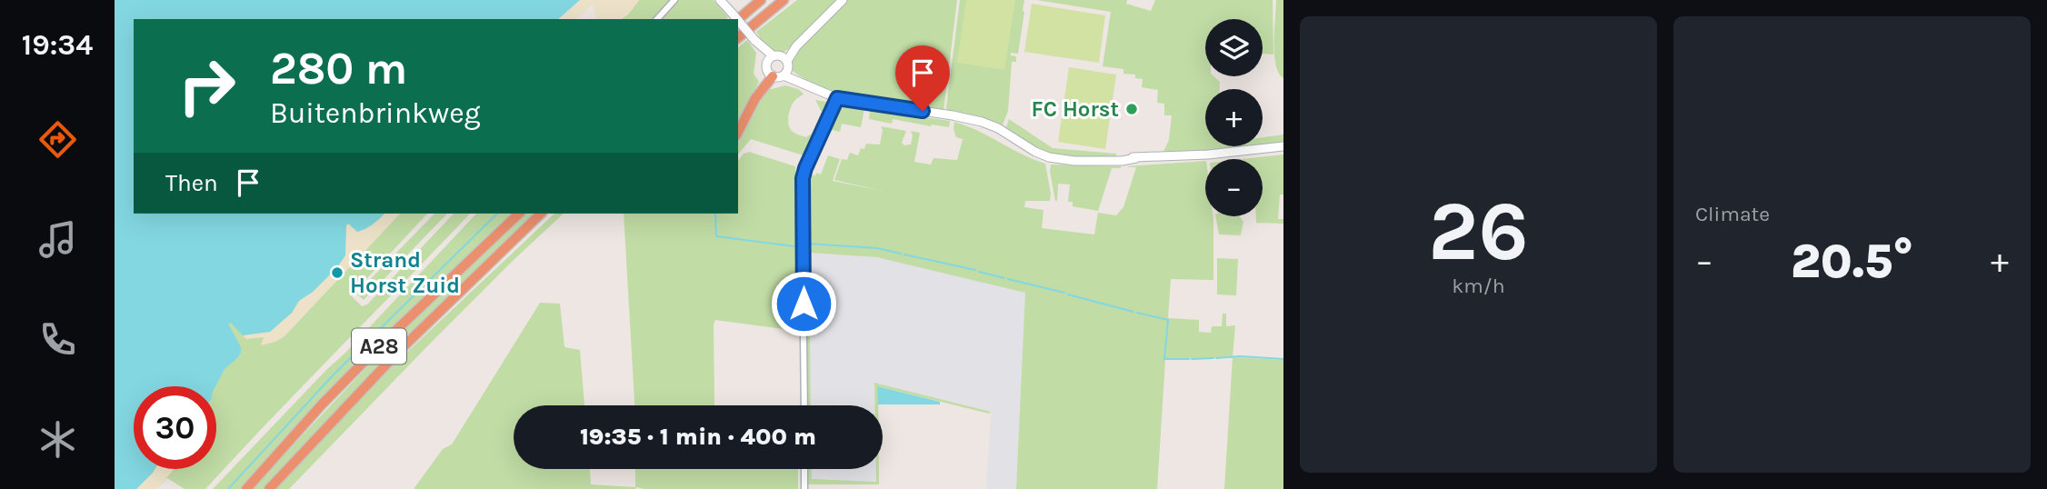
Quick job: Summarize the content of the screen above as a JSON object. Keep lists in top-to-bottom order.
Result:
{
  "streets": {
    "highway": ["A28"]
  },
  "places": ["FC Horst", "Strand Horst Zuid"],
  "page": {
    "tabs": "19:34",
    "tile": [
      ["26", "km/h"],
      "Climate"
    ],
    "map_buttons": ["+", "−"],
    "turn": ["280 m", "Buitenbrinkweg"],
    "then": "Then",
    "heat": ["−", "20.5°", "+"],
    "limit": "30",
    "trip": "19:35 · 1 min · 400 m"
  }
}
